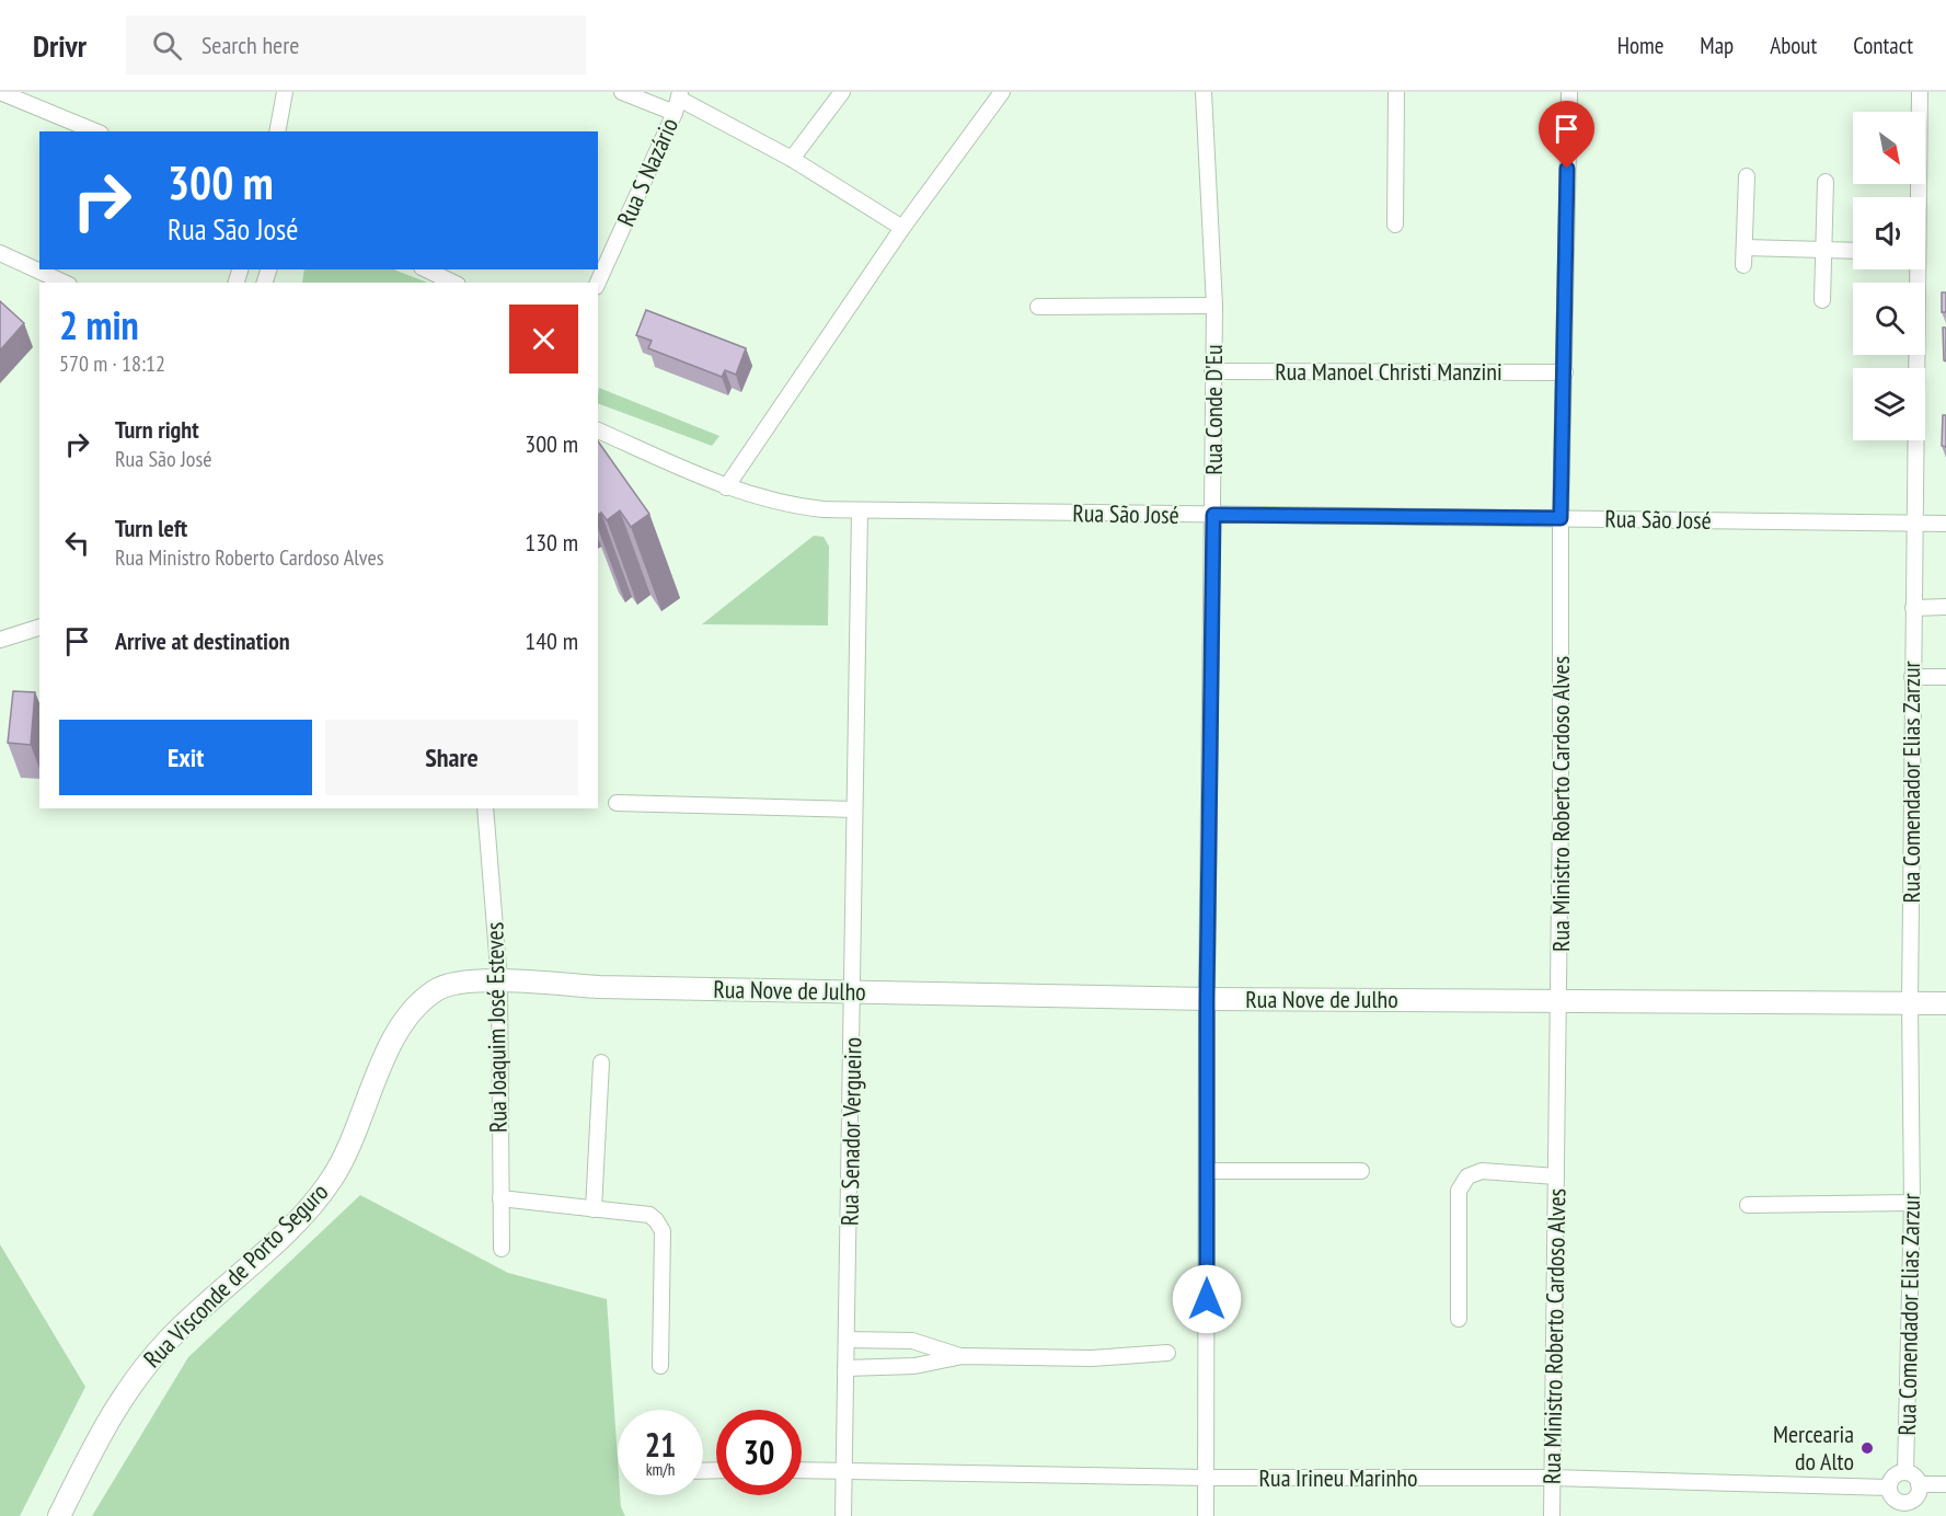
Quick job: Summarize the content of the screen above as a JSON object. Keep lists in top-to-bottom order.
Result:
{
  "streets": {
    "street": [
      "Rua S Nazário",
      "Rua Manoel Christi Manzini",
      "Rua Conde D'Eu",
      "Rua São José",
      "Rua Comendador Elias Zarzur",
      "Rua Ministro Roberto Cardoso Alves",
      "Rua Nove de Julho",
      "Rua Joaquim José Esteves",
      "Rua Senador Vergueiro",
      "Rua Visconde de Porto Seguro",
      "Rua Irineu Marinho"
    ]
  },
  "crossings": [
    ["Rua Manoel Christi Manzini", "Rua Conde D'Eu"],
    ["Rua Manoel Christi Manzini", "Rua Ministro Roberto Cardoso Alves"],
    ["Rua Conde D'Eu", "Rua São José"],
    ["Rua Conde D'Eu", "Rua Nove de Julho"],
    ["Rua Conde D'Eu", "Rua Irineu Marinho"],
    ["Rua São José", "Rua Comendador Elias Zarzur"],
    ["Rua São José", "Rua Ministro Roberto Cardoso Alves"],
    ["Rua São José", "Rua Senador Vergueiro"],
    ["Rua Comendador Elias Zarzur", "Rua Nove de Julho"],
    ["Rua Comendador Elias Zarzur", "Rua Irineu Marinho"],
    ["Rua Ministro Roberto Cardoso Alves", "Rua Nove de Julho"],
    ["Rua Ministro Roberto Cardoso Alves", "Rua Irineu Marinho"],
    ["Rua Nove de Julho", "Rua Joaquim José Esteves"],
    ["Rua Nove de Julho", "Rua Senador Vergueiro"],
    ["Rua Nove de Julho", "Rua Visconde de Porto Seguro"],
    ["Rua Joaquim José Esteves", "Rua Visconde de Porto Seguro"],
    ["Rua Senador Vergueiro", "Rua Irineu Marinho"]
  ],
  "places": ["Mercearia do Alto"],
  "north": "bottom right",
  "page": {
    "header": "Drivr",
    "search": "Search here",
    "nav": [
      "Home",
      "Map",
      "About",
      "Contact"
    ],
    "turn": ["300 m", "Rua São José"],
    "heading": ["2 min", "570 m · 18:12"],
    "list": [
      {
        "name": "Turn right",
        "note": "Rua São José",
        "value": "300 m"
      },
      {
        "name": "Turn left",
        "note": "Rua Ministro Roberto Cardoso Alves",
        "value": "130 m"
      },
      {
        "name": "Arrive at destination",
        "value": "140 m"
      }
    ],
    "buttons": ["Exit", "Share"],
    "speed": "21 km/h",
    "limit": "30"
  }
}
